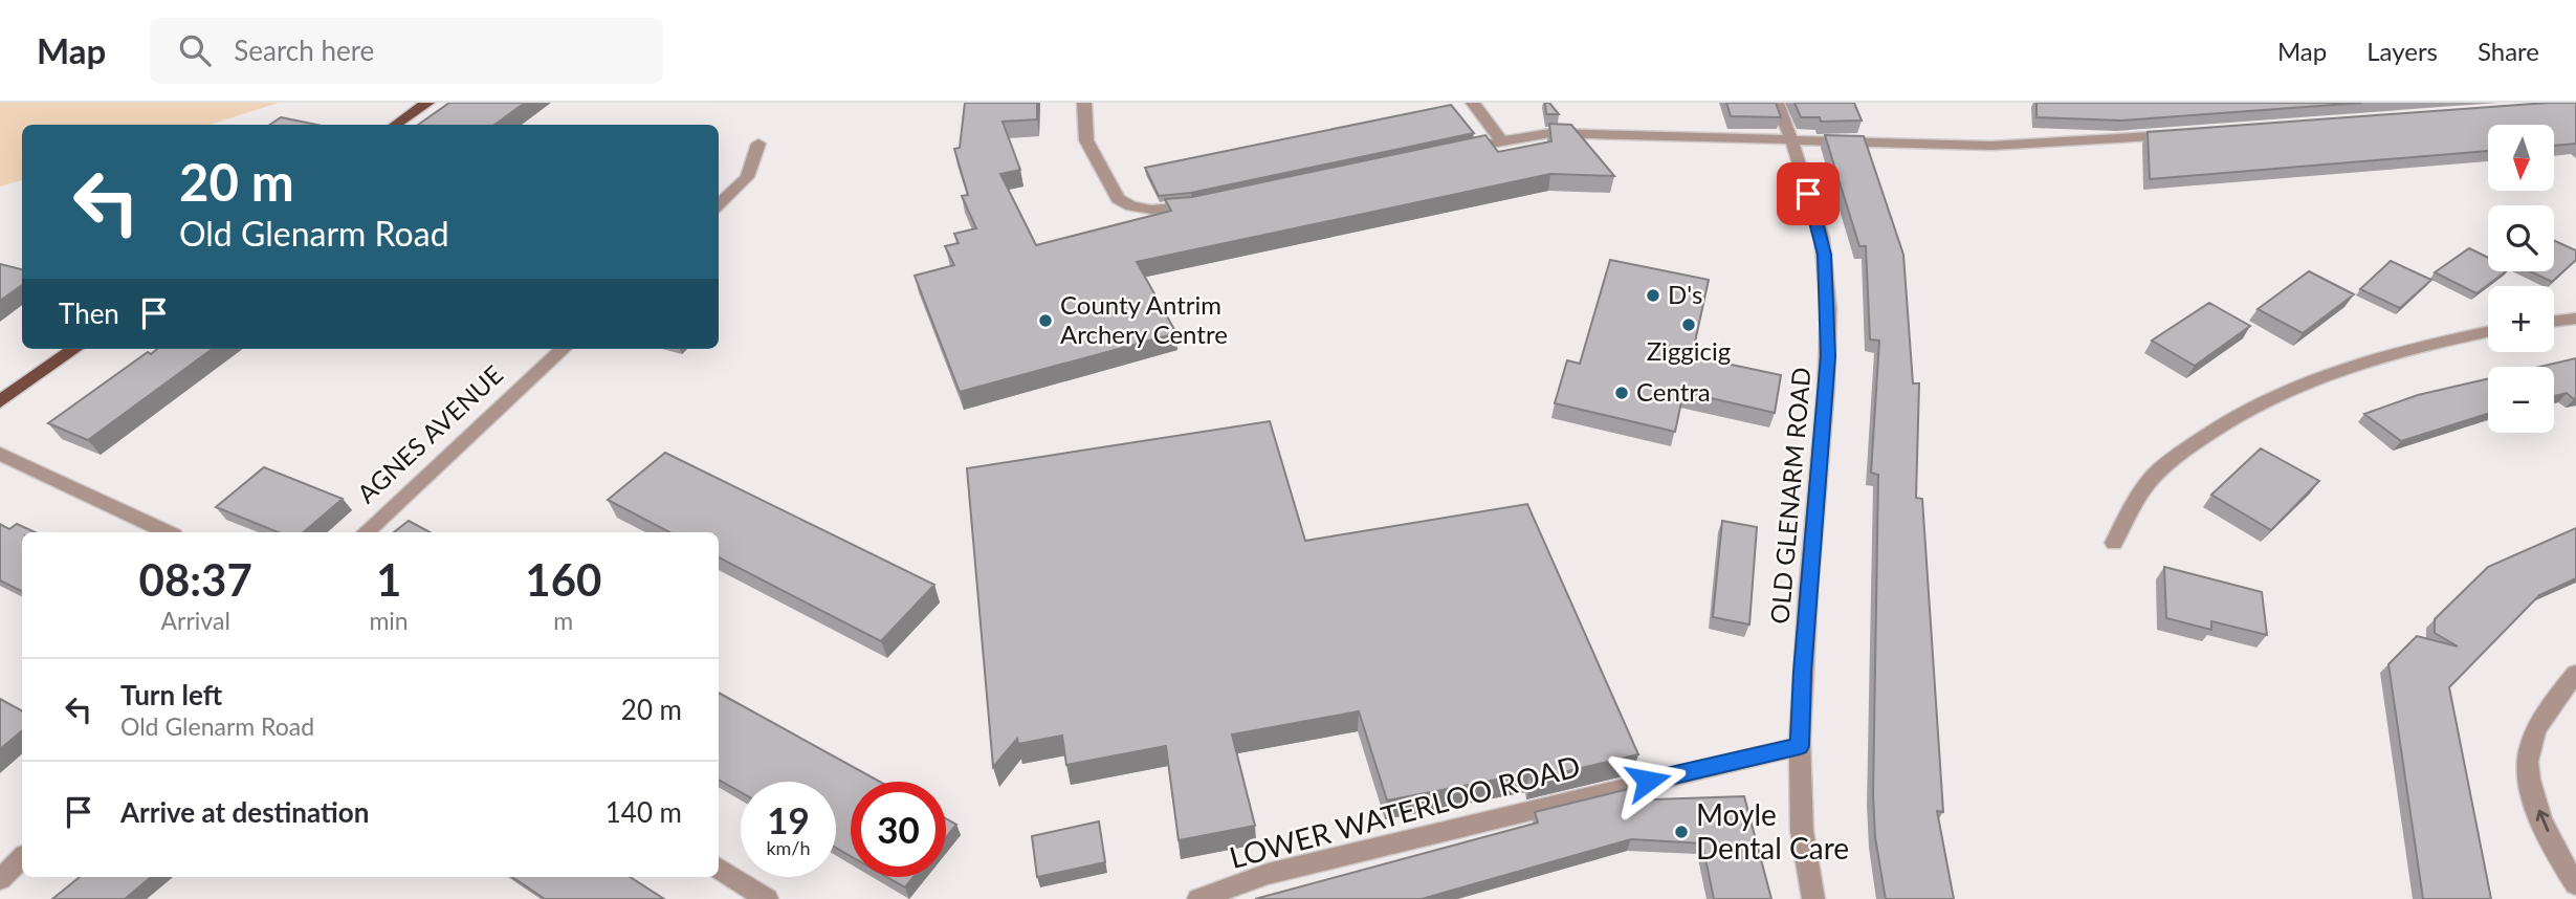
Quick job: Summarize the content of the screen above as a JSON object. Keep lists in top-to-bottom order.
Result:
{
  "streets": {
    "street": ["AGNES AVENUE", "OLD GLENARM ROAD", "LOWER WATERLOO ROAD"]
  },
  "crossings": [
    ["OLD GLENARM ROAD", "LOWER WATERLOO ROAD"]
  ],
  "places": [
    "D's",
    "County Antrim Archery Centre",
    "Ziggicig",
    "Centra",
    "Moyle Dental Care"
  ],
  "north": "bottom",
  "page": {
    "header": "Map",
    "search": "Search here",
    "nav": ["Map", "Layers", "Share"],
    "map_buttons": ["+", "−"],
    "turn": ["20 m", "Old Glenarm Road"],
    "then": "Then",
    "eta": [
      "08:37",
      "Arrival",
      "1",
      "min",
      "160",
      "m"
    ],
    "list": [
      {
        "name": "Turn left",
        "note": "Old Glenarm Road",
        "value": "20 m"
      },
      {
        "name": "Arrive at destination",
        "value": "140 m"
      }
    ],
    "speed": "19 km/h",
    "limit": "30"
  }
}
